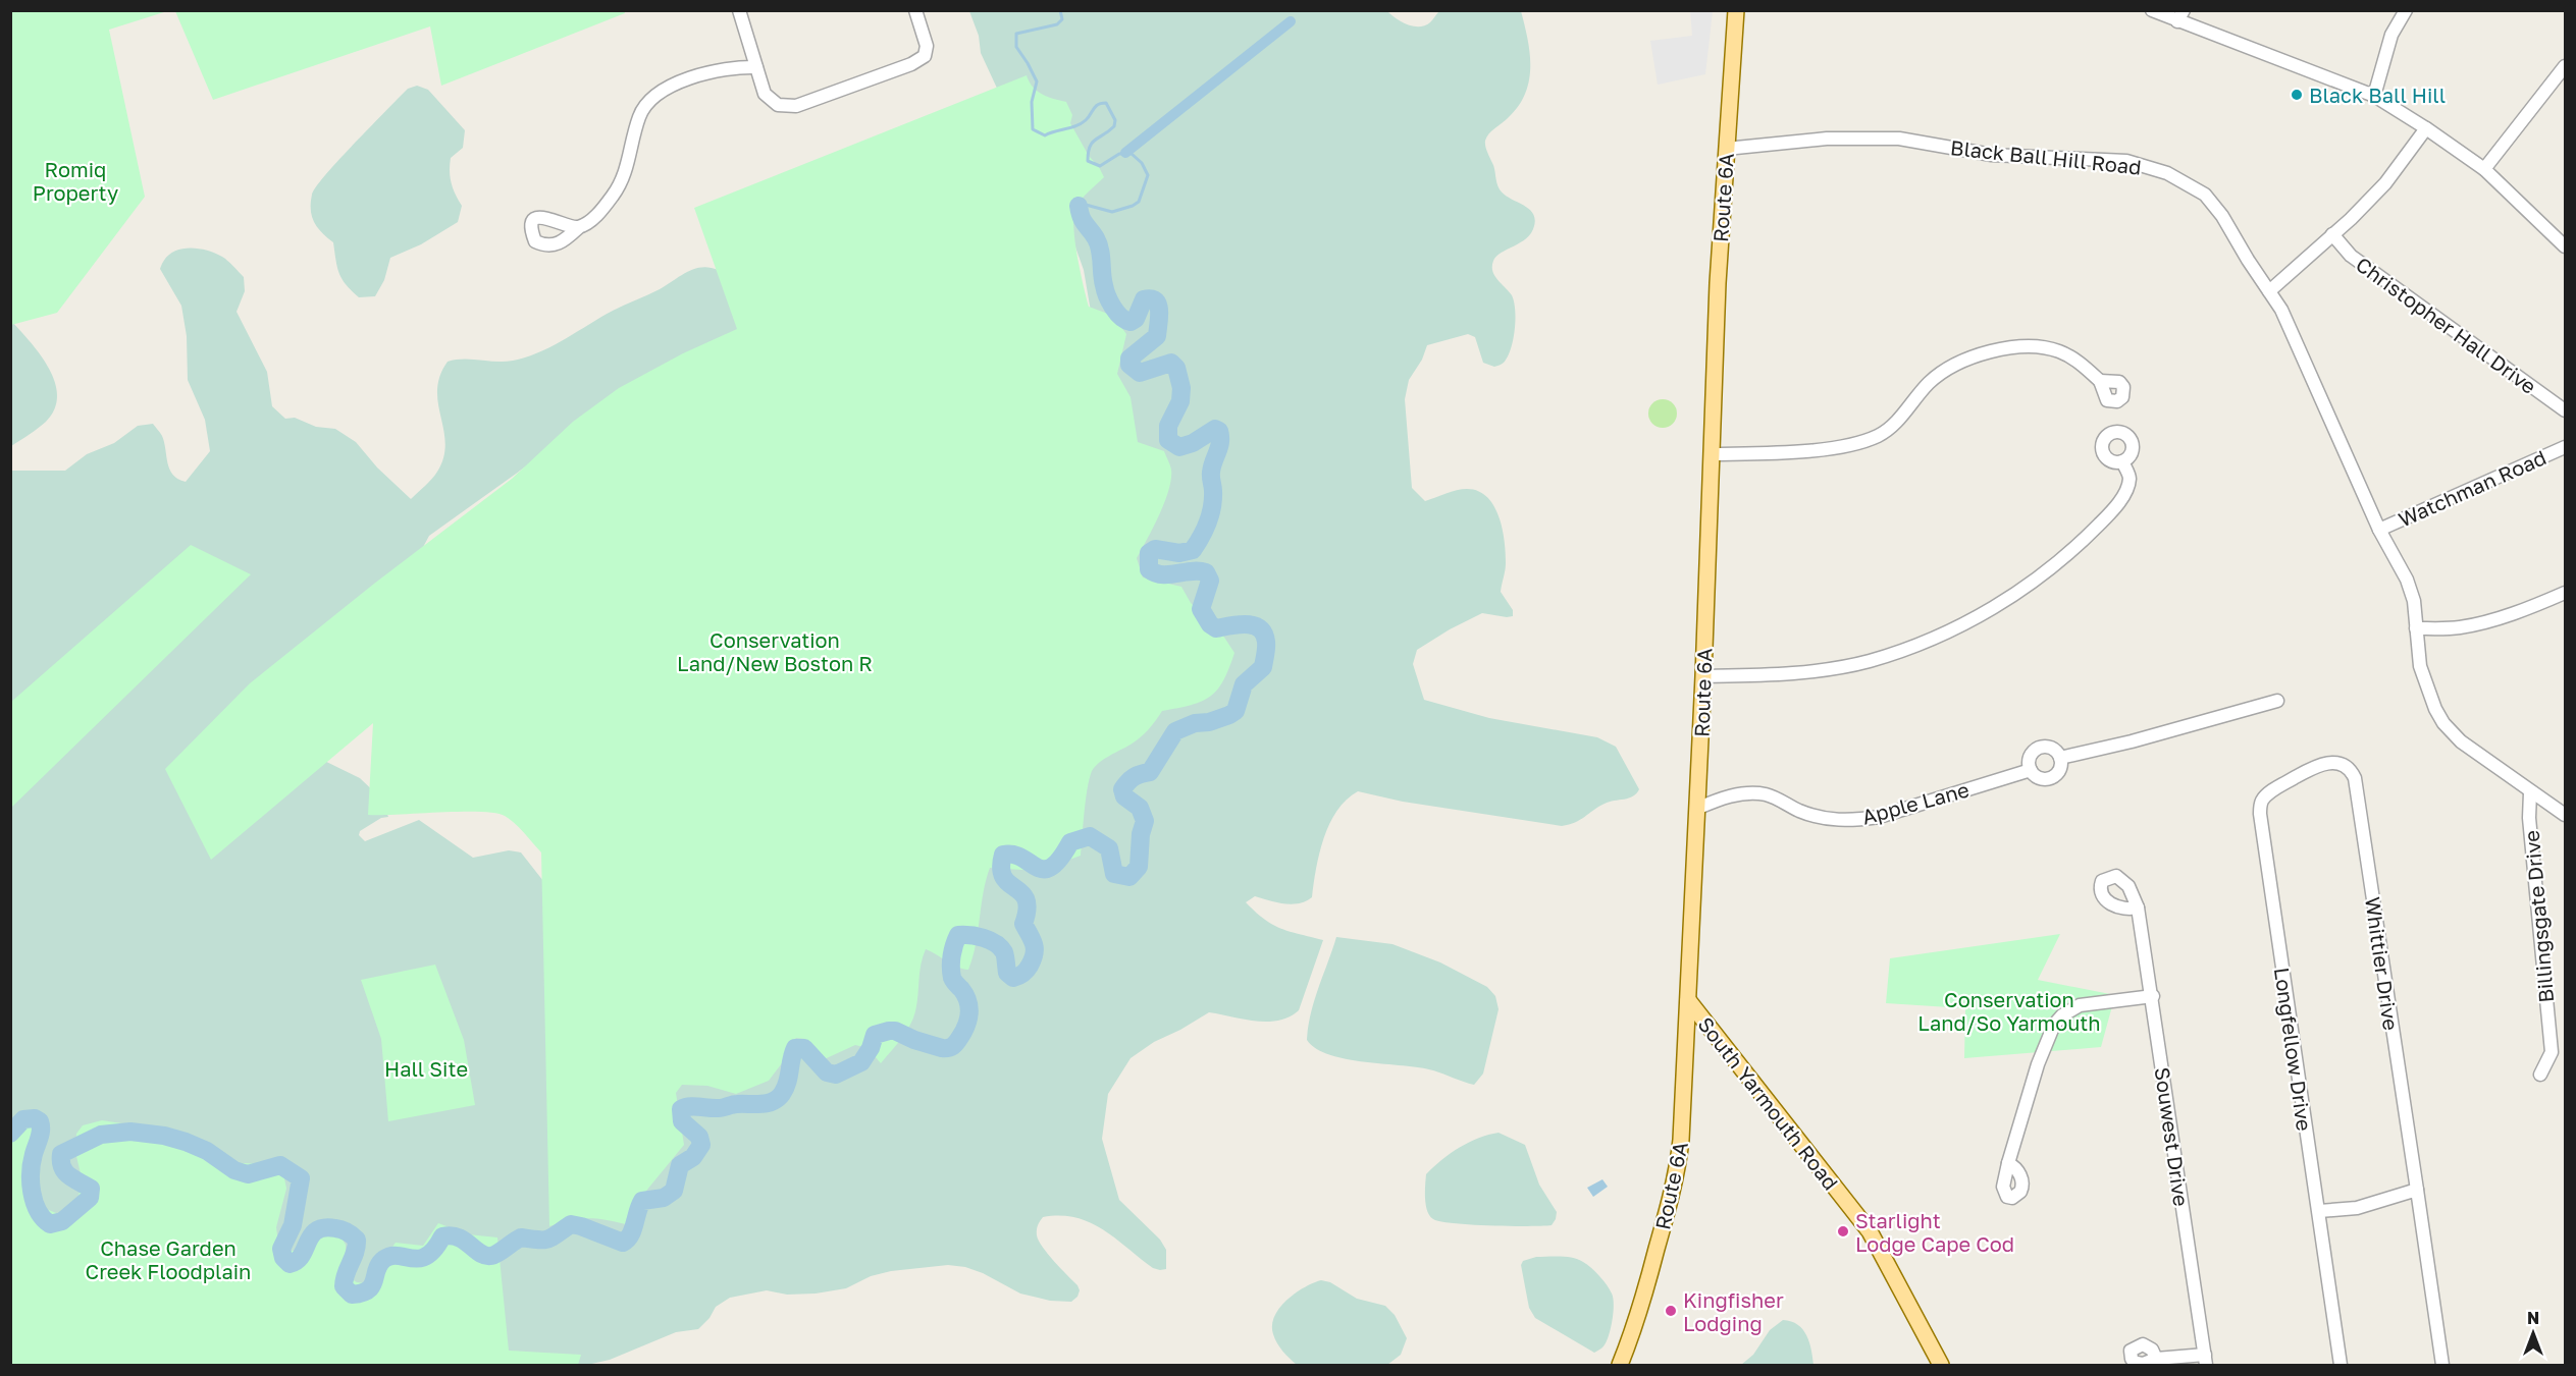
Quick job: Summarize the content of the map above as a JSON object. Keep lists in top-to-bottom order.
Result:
{
  "streets": {
    "main road": ["Route 6A", "South Yarmouth Road"],
    "street": [
      "Black Ball Hill Road",
      "Christopher Hall Drive",
      "Watchman Road",
      "Apple Lane",
      "Billingsgate Drive",
      "Whittier Drive",
      "Longfellow Drive",
      "Souwest Drive"
    ]
  },
  "crossings": [
    ["Black Ball Hill Road", "Route 6A"],
    ["Black Ball Hill Road", "Watchman Road"],
    ["Black Ball Hill Road", "Billingsgate Drive"],
    ["Route 6A", "Apple Lane"],
    ["Route 6A", "South Yarmouth Road"],
    ["Whittier Drive", "Longfellow Drive"]
  ],
  "parks": [
    "Romiq Property",
    "Conservation Land/New Boston R",
    "Conservation Land/So Yarmouth",
    "Hall Site",
    "Chase Garden Creek Floodplain"
  ],
  "places": ["Black Ball Hill", "Starlight Lodge Cape Cod", "Kingfisher Lodging"],
  "north": "top"
}
